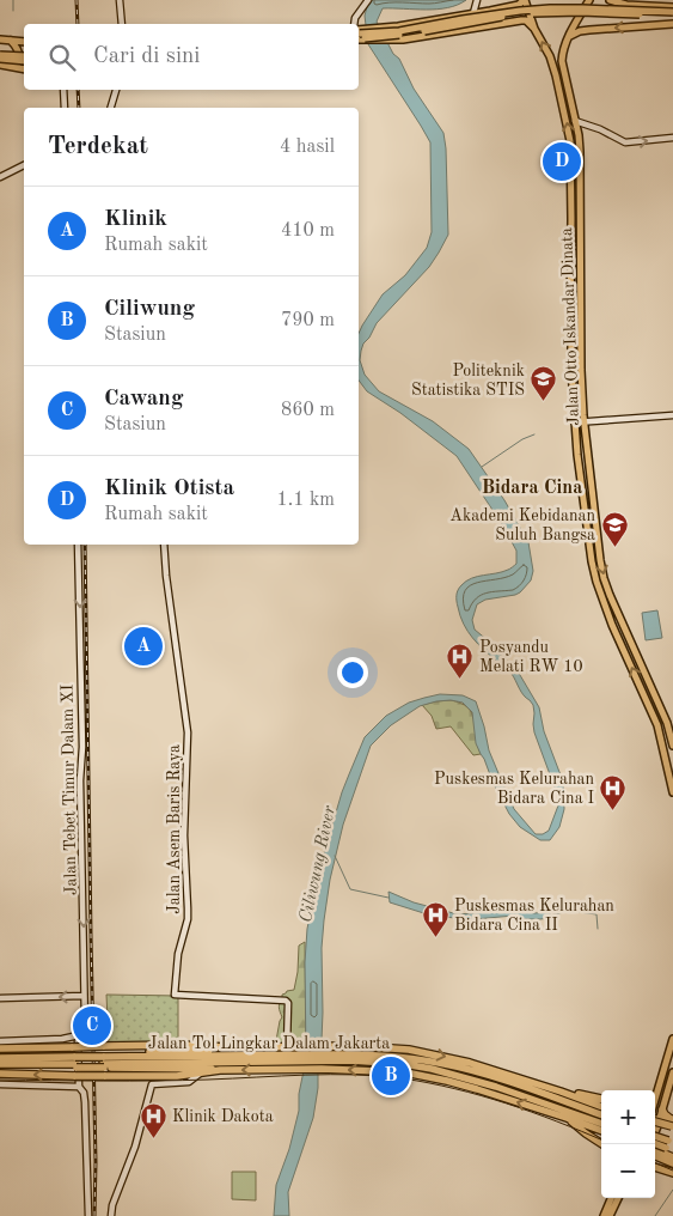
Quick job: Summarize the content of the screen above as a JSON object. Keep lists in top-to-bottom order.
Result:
{
  "streets": {
    "highway": ["Jalan Tol Lingkar Dalam Jakarta"],
    "main road": ["Jalan Otto Iskandar Dinata"],
    "street": ["Jalan Tebet Timur Dalam XI", "Jalan Asem Baris Raya"]
  },
  "one_way": ["Jalan Tebet Timur Dalam XI"],
  "districts": ["Bidara Cina"],
  "water": ["Ciliwung River"],
  "places": {
    "school or university": ["Politeknik Statistika STIS", "Akademi Kebidanan Suluh Bangsa"],
    "hospital": [
      "Posyandu Melati RW 10",
      "Puskesmas Kelurahan Bidara Cina I",
      "Puskesmas Kelurahan Bidara Cina II",
      "Klinik Dakota"
    ]
  },
  "page": {
    "search": "Cari di sini",
    "heading": ["Terdekat", "4 hasil"],
    "pins": [
      "D",
      "A",
      "C",
      "B"
    ],
    "list": [
      {
        "mark": "A",
        "name": "Klinik",
        "note": "Rumah sakit",
        "value": "410 m"
      },
      {
        "mark": "B",
        "name": "Ciliwung",
        "note": "Stasiun",
        "value": "790 m"
      },
      {
        "mark": "C",
        "name": "Cawang",
        "note": "Stasiun",
        "value": "860 m"
      },
      {
        "mark": "D",
        "name": "Klinik Otista",
        "note": "Rumah sakit",
        "value": "1.1 km"
      }
    ],
    "map_buttons": ["+", "−"]
  }
}
